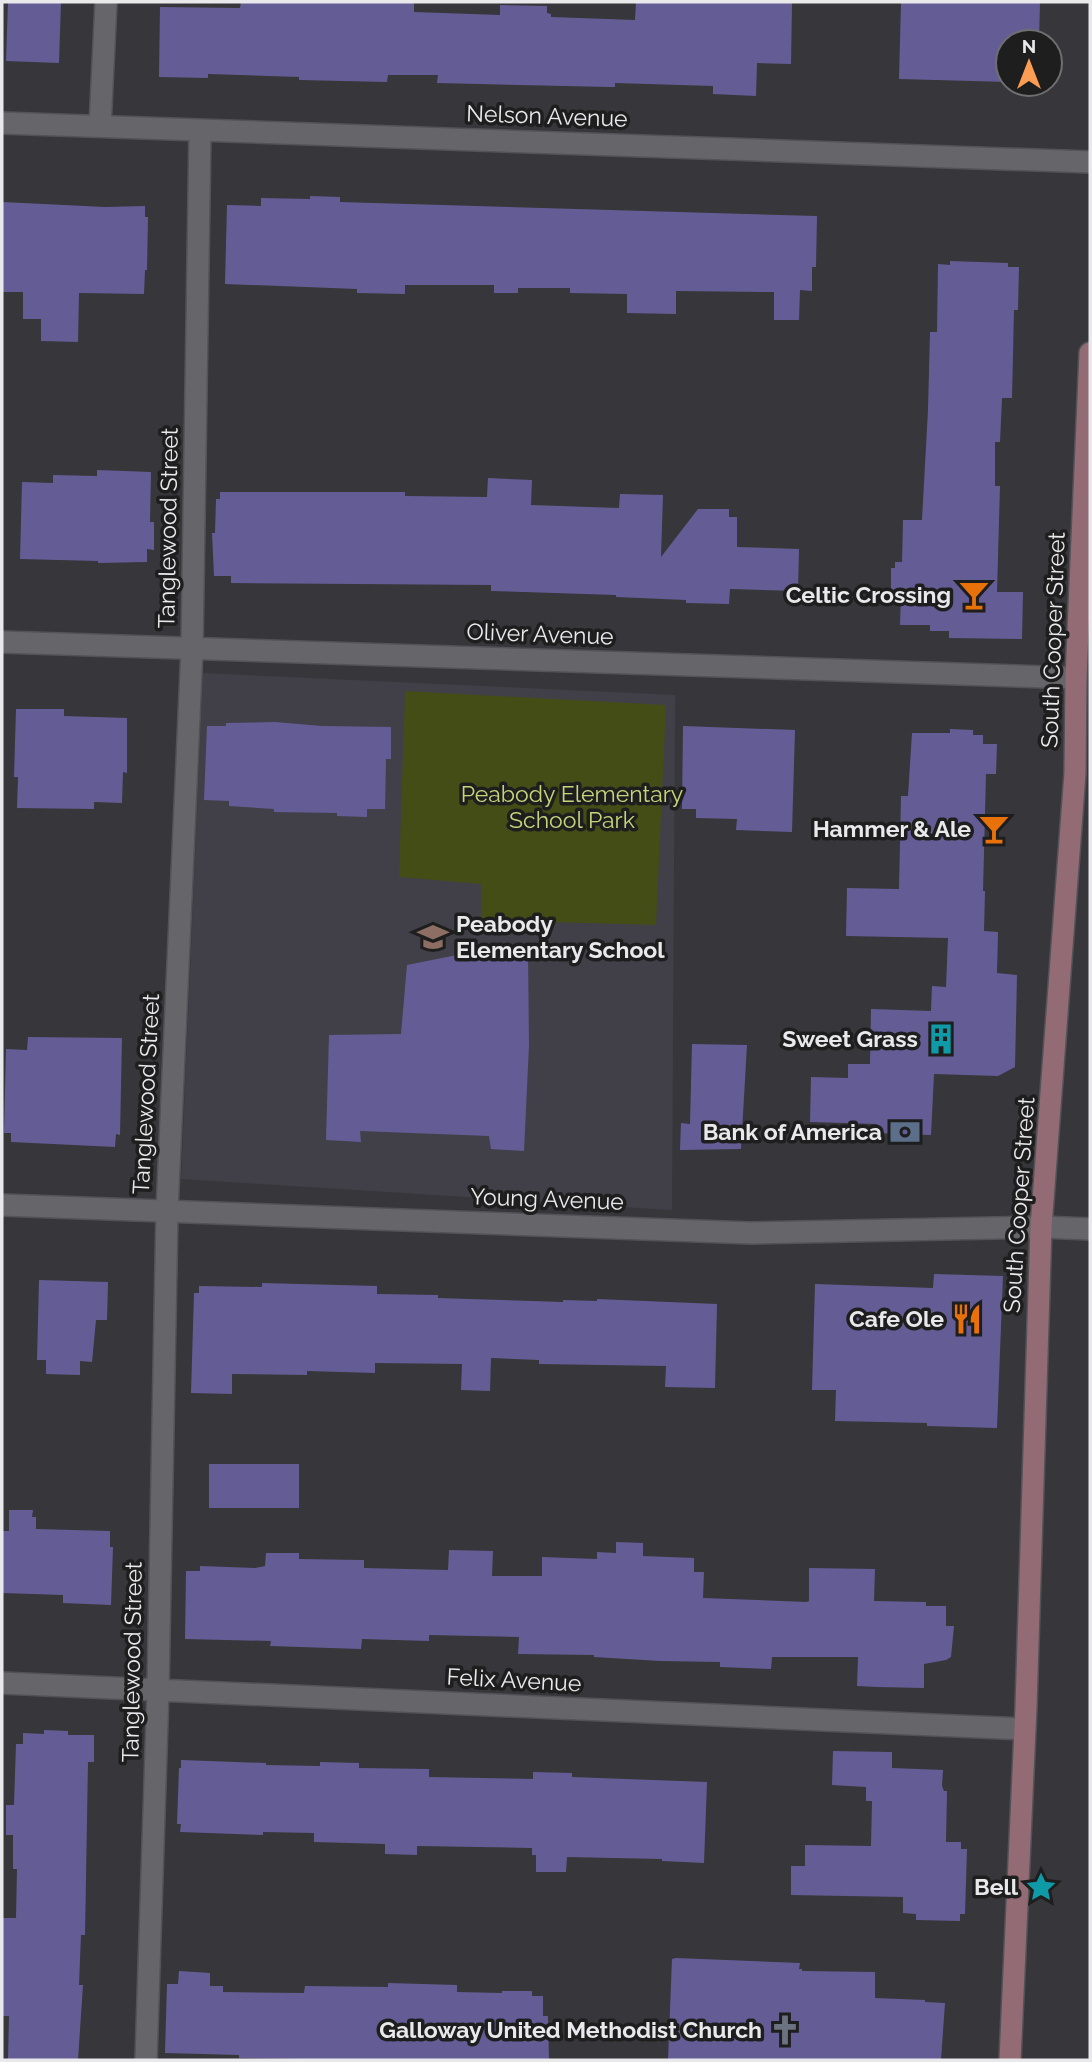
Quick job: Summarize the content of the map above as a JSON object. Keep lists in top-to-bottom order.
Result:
{
  "streets": {
    "main road": ["South Cooper Street"],
    "street": [
      "Nelson Avenue",
      "Tanglewood Street",
      "Oliver Avenue",
      "Young Avenue",
      "Felix Avenue"
    ]
  },
  "crossings": [
    ["Nelson Avenue", "Tanglewood Street"],
    ["Tanglewood Street", "Oliver Avenue"],
    ["Tanglewood Street", "Young Avenue"],
    ["Tanglewood Street", "Felix Avenue"],
    ["Oliver Avenue", "South Cooper Street"],
    ["South Cooper Street", "Young Avenue"],
    ["South Cooper Street", "Felix Avenue"]
  ],
  "parks": ["Peabody Elementary School Park"],
  "places": {
    "bar": ["Celtic Crossing", "Hammer & Ale"],
    "school or university": ["Peabody Elementary School"],
    "building": ["Sweet Grass"],
    "bank": ["Bank of America"],
    "restaurant": ["Cafe Ole"],
    "place": ["Bell"],
    "church": ["Galloway United Methodist Church"]
  },
  "north": "top"
}
